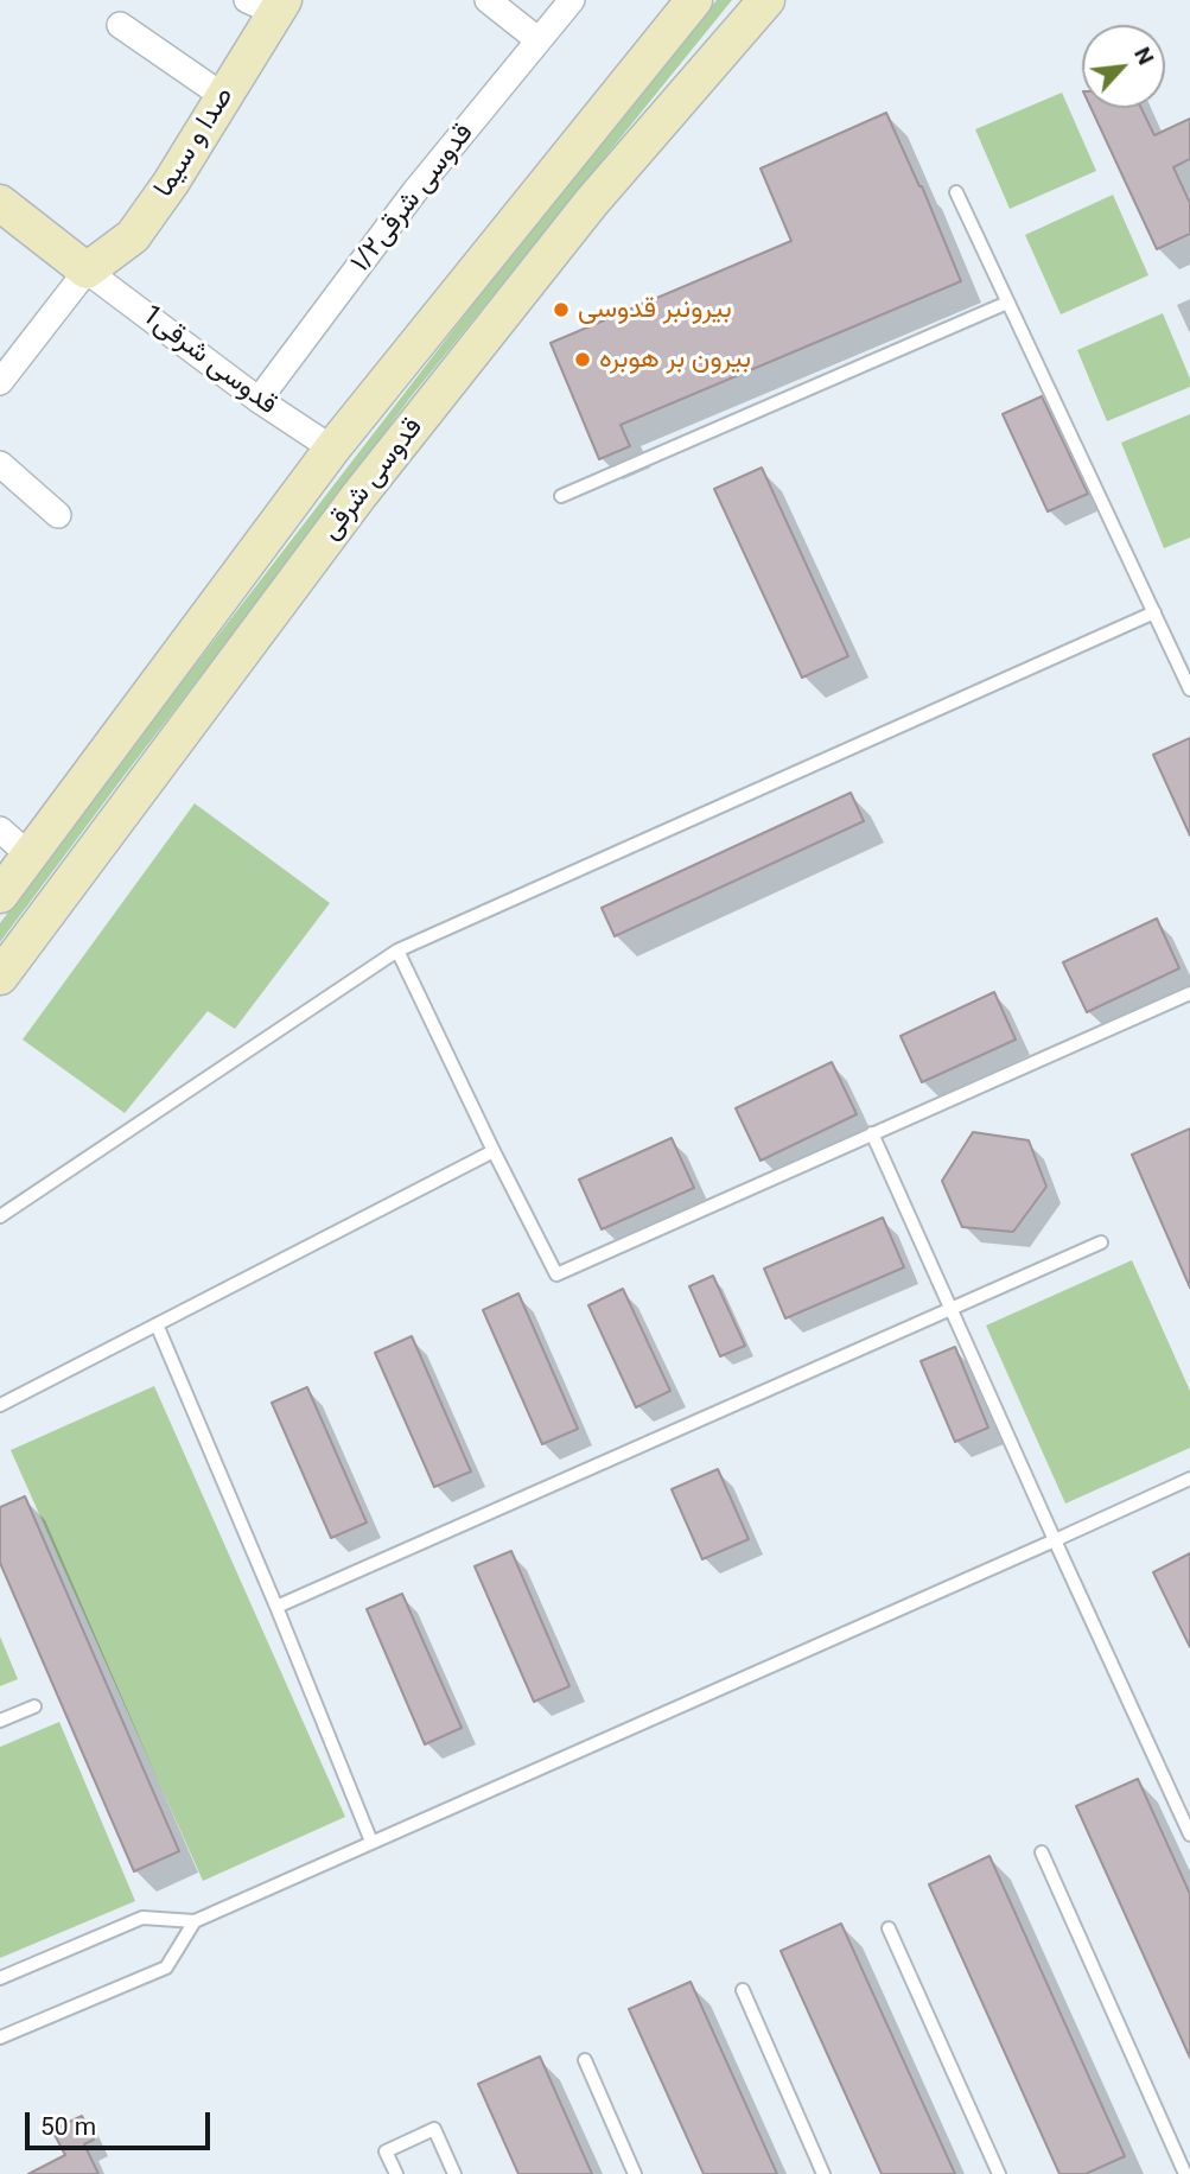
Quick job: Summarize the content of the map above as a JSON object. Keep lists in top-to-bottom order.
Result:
{
  "streets": {
    "main road": ["صدا و سیما", "قدوسی شرقی"],
    "street": ["قدوسی شرقی۱/۲", "1قدوسی شرقی"]
  },
  "crossings": [
    ["صدا و سیما", "1قدوسی شرقی"],
    ["قدوسی شرقی۱/۲", "1قدوسی شرقی"],
    ["1قدوسی شرقی", "قدوسی شرقی"]
  ],
  "places": ["بیرونبر قدوسی", "بیرون بر هوبره"],
  "scale_bar": "50 m",
  "north": "top right"
}
